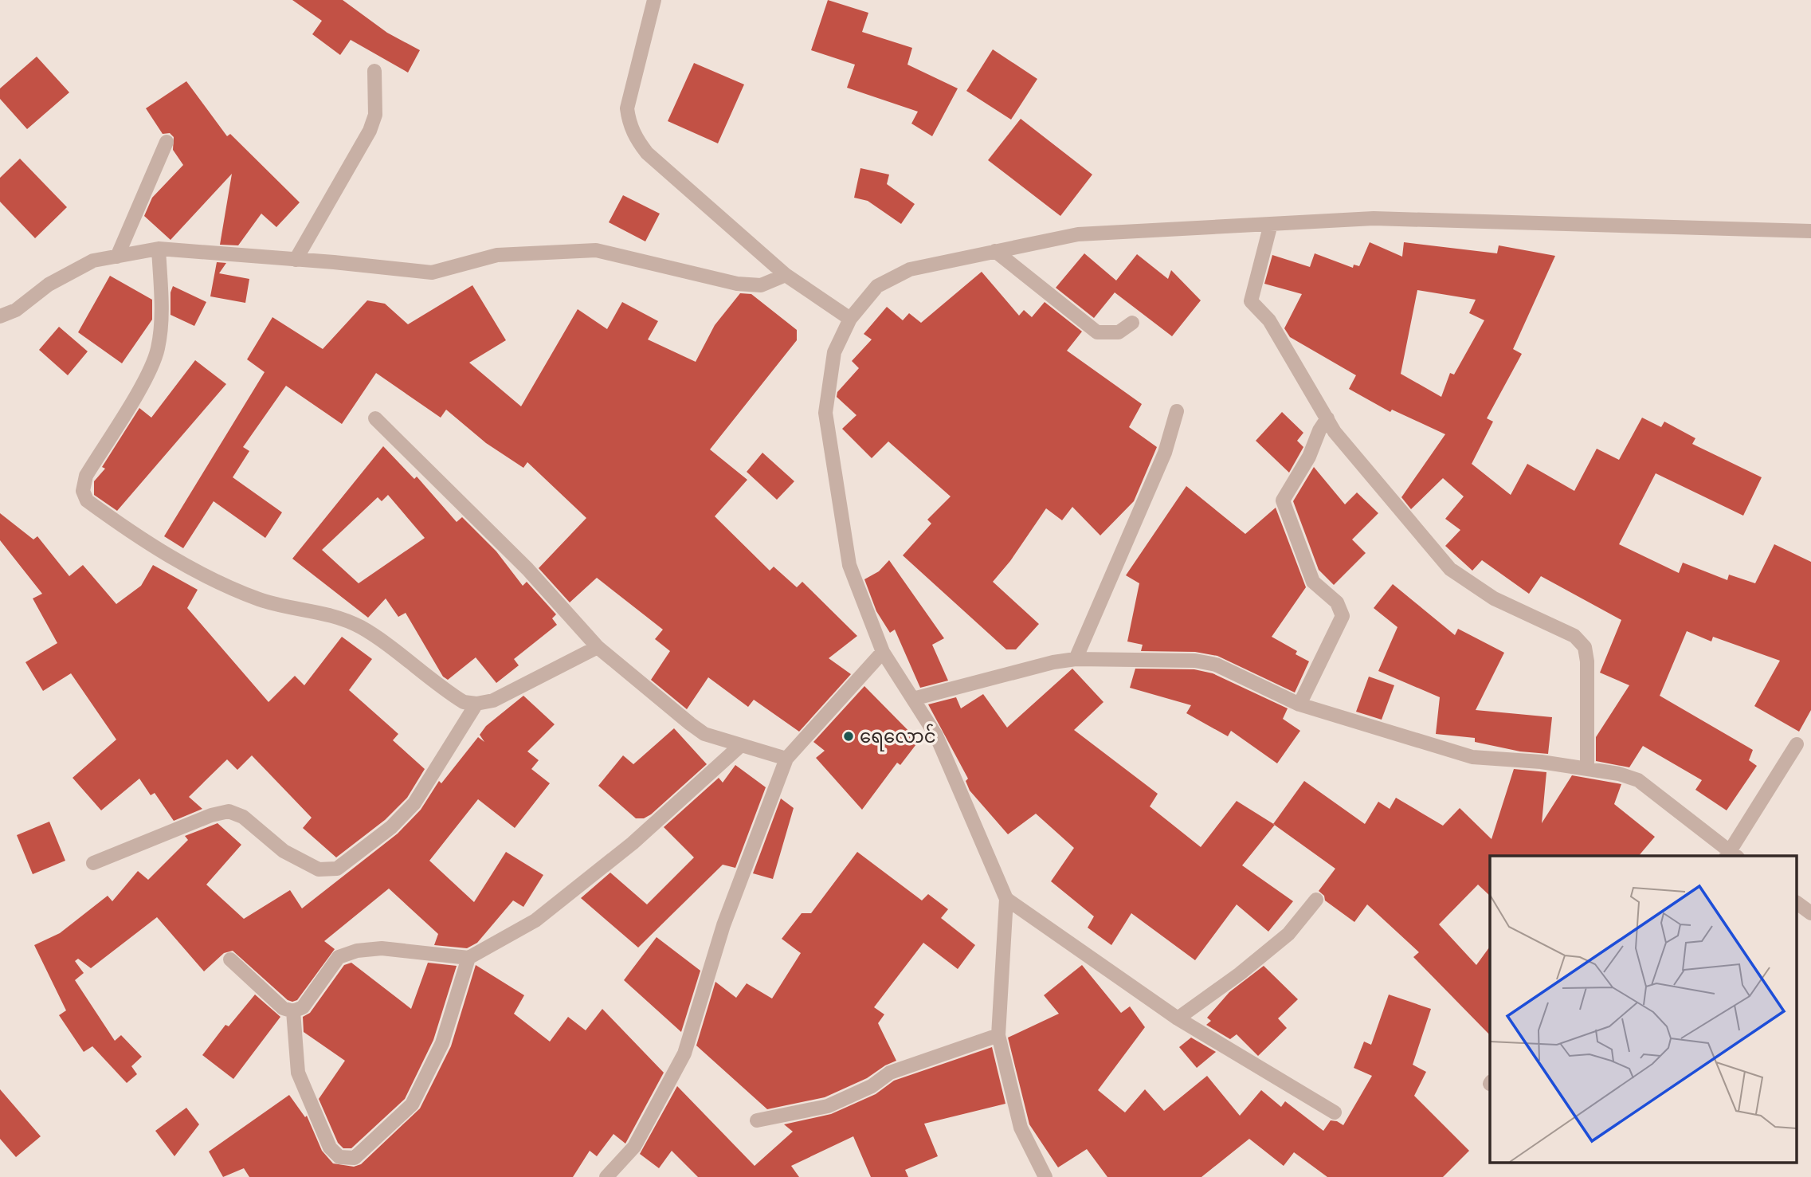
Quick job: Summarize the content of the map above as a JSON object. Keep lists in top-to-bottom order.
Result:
{
  "places": ["ရေလောင်"]
}
